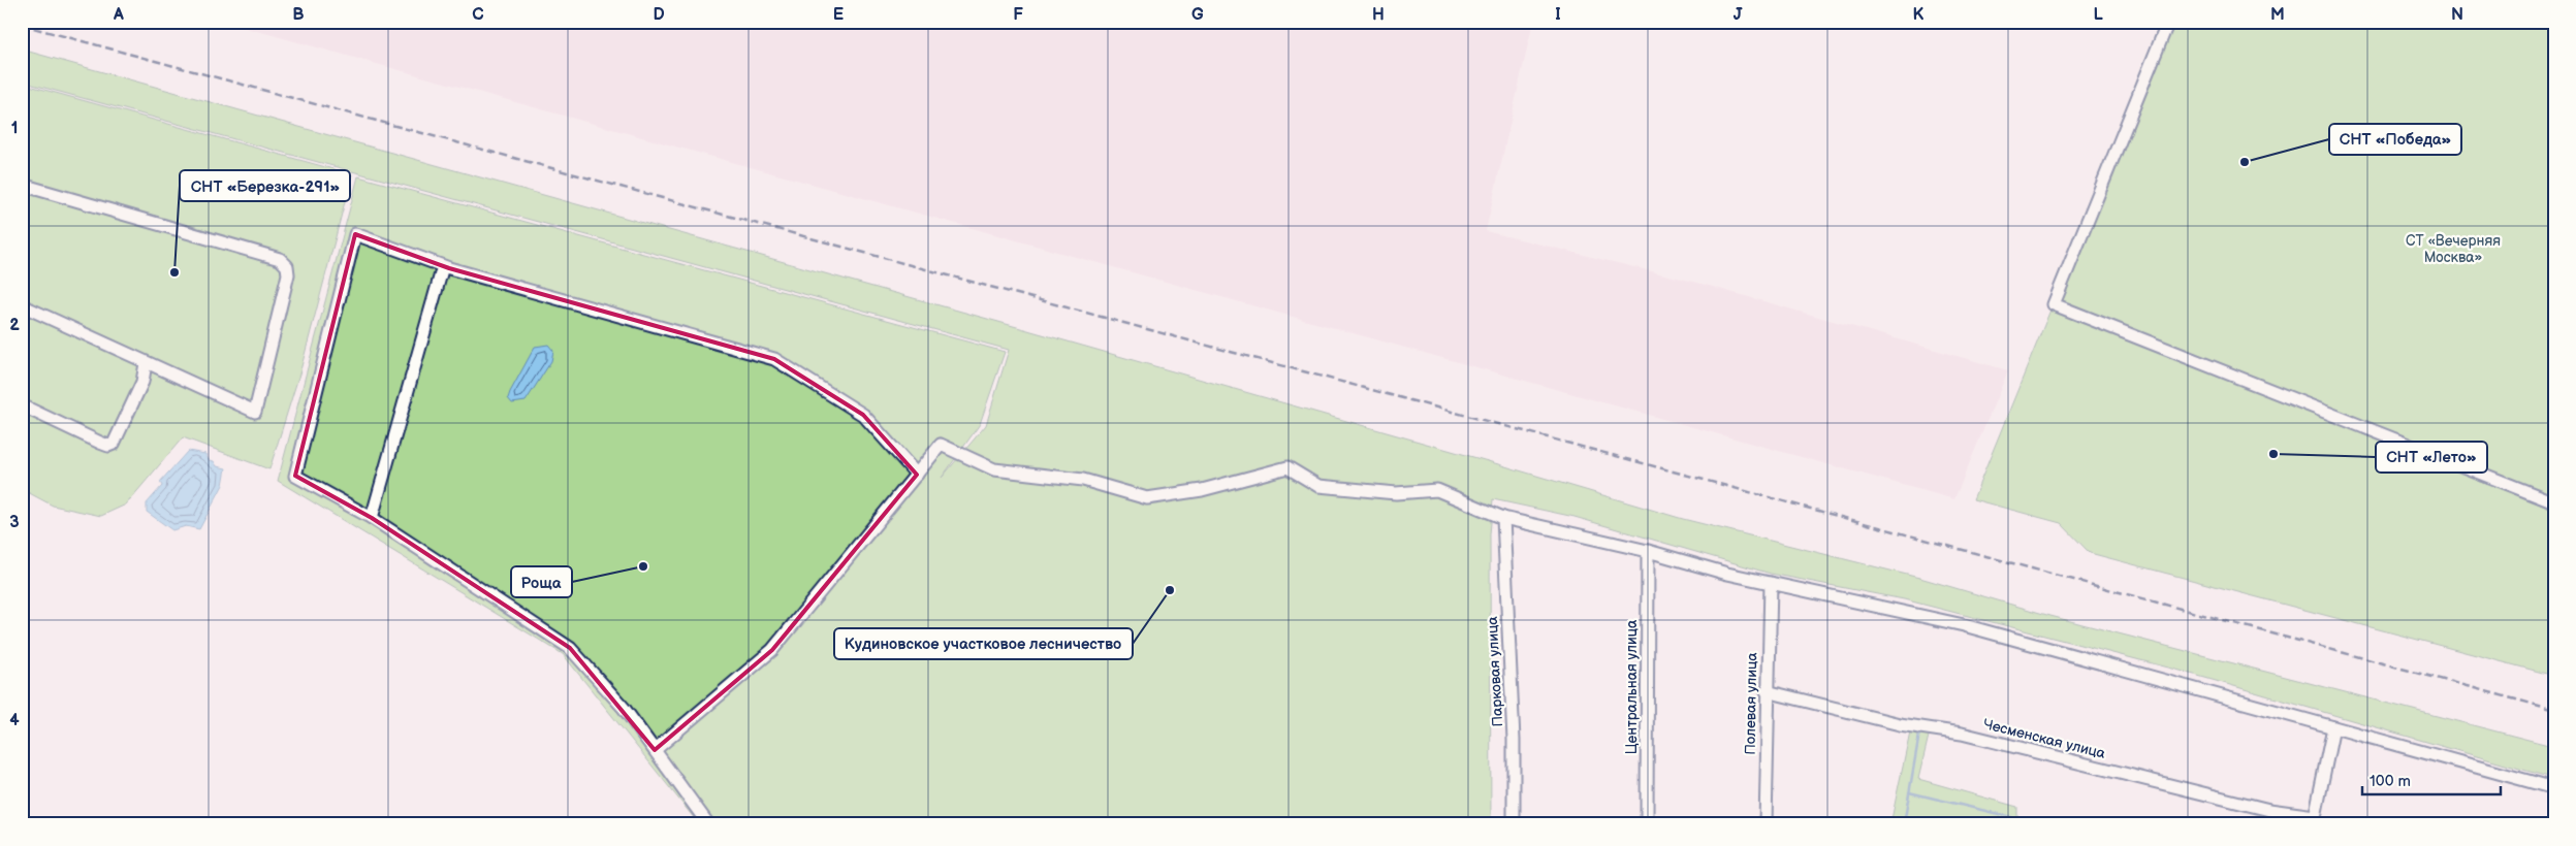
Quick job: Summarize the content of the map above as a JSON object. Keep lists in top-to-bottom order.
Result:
{
  "streets": {
    "street": [
      "Парковая улица",
      "Центральная улица",
      "Полевая улица",
      "Чесменская улица"
    ]
  },
  "crossings": [
    ["Полевая улица", "Чесменская улица"]
  ],
  "parks": ["СТ «Вечерняя Москва»"],
  "places": [
    "СНТ «Победа»",
    "СНТ «Березка-291»",
    "СНТ «Лето»",
    "Роща",
    "Кудиновское участковое лесничество"
  ],
  "scale_bar": "100 m",
  "grid": {
    "columns": [
      "A",
      "B",
      "C",
      "D",
      "E",
      "F",
      "G",
      "H",
      "I",
      "J",
      "K",
      "L",
      "M",
      "N"
    ],
    "rows": [
      "1",
      "2",
      "3",
      "4"
    ]
  }
}
